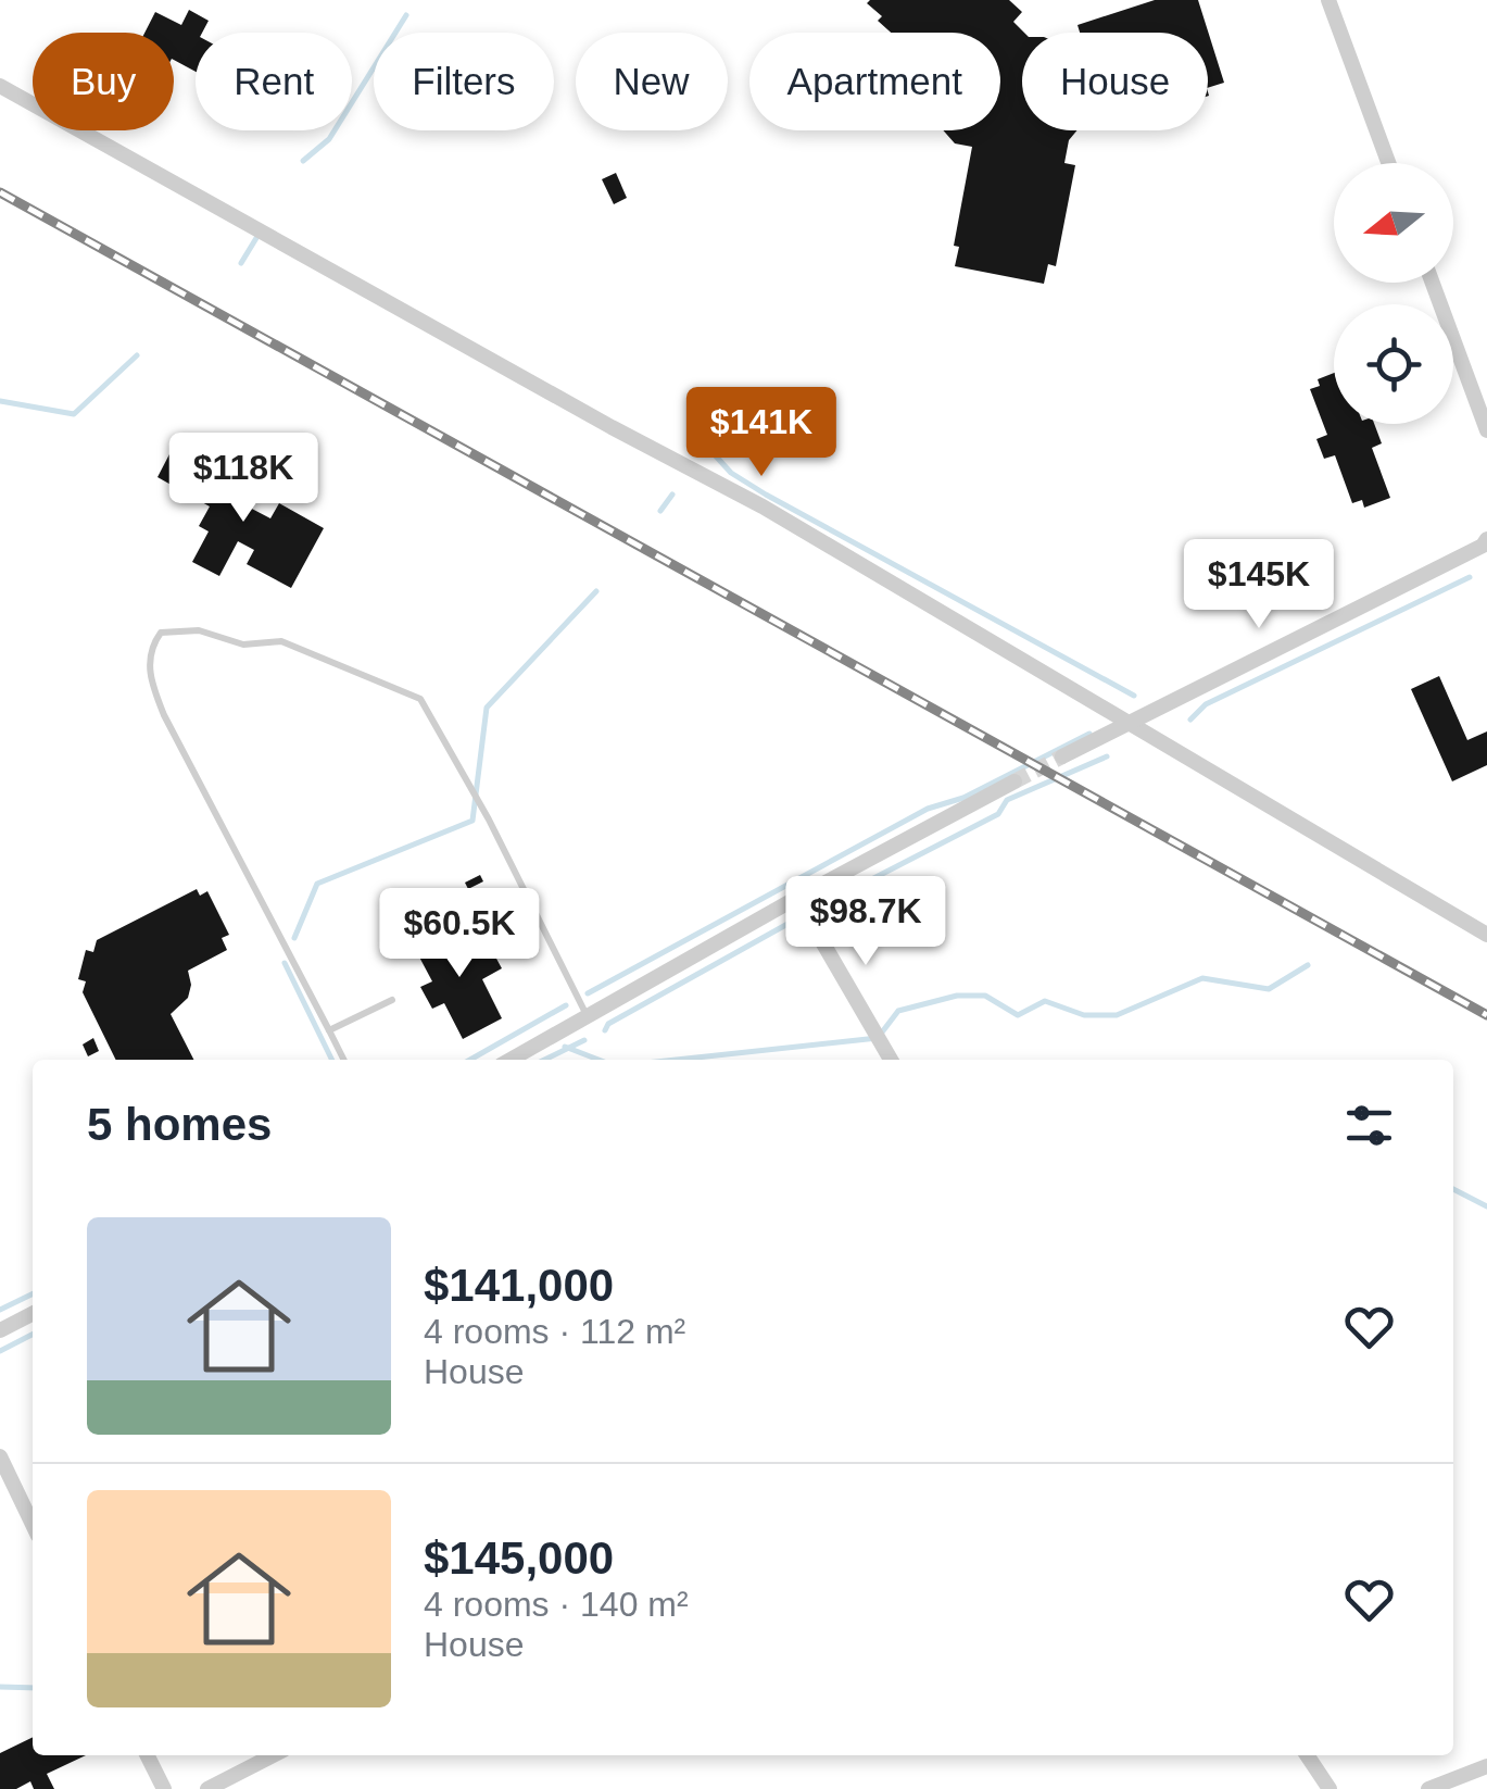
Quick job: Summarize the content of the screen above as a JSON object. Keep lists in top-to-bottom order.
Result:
{
  "north": "left",
  "page": {
    "chip": [
      "Buy",
      "Rent",
      "Filters",
      "New",
      "Apartment",
      "House"
    ],
    "price": [
      "$141K",
      "$118K",
      "$145K",
      "$98.7K",
      "$60.5K"
    ],
    "heading": "5 homes",
    "list": [
      {
        "name": "$141,000",
        "note": "4 rooms · 112 m² · House"
      },
      {
        "name": "$145,000",
        "note": "4 rooms · 140 m² · House"
      }
    ]
  }
}
